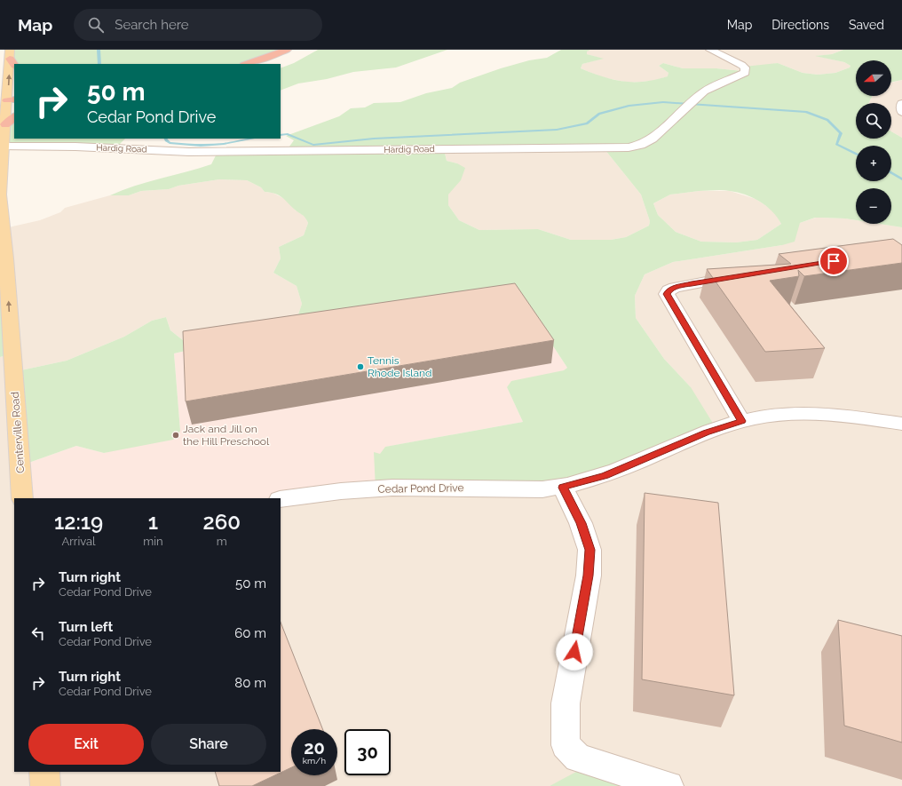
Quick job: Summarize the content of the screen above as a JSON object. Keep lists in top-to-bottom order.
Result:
{
  "streets": {
    "main road": ["Centerville Road"],
    "street": ["Hardig Road", "Cedar Pond Drive"]
  },
  "crossings": [
    ["Hardig Road", "Centerville Road"]
  ],
  "one_way": ["Centerville Road"],
  "places": ["Tennis Rhode Island", "Jack and Jill on the Hill Preschool"],
  "north": "left",
  "page": {
    "header": "Map",
    "search": "Search here",
    "nav": ["Map", "Directions", "Saved"],
    "map_buttons": ["+", "−"],
    "turn": ["50 m", "Cedar Pond Drive"],
    "eta": [
      "12:19",
      "Arrival",
      "1",
      "min",
      "260",
      "m"
    ],
    "list": [
      {
        "name": "Turn right",
        "note": "Cedar Pond Drive",
        "value": "50 m"
      },
      {
        "name": "Turn left",
        "note": "Cedar Pond Drive",
        "value": "60 m"
      },
      {
        "name": "Turn right",
        "note": "Cedar Pond Drive",
        "value": "80 m"
      }
    ],
    "buttons": ["Exit", "Share"],
    "speed": "20 km/h",
    "limit": "30"
  }
}
